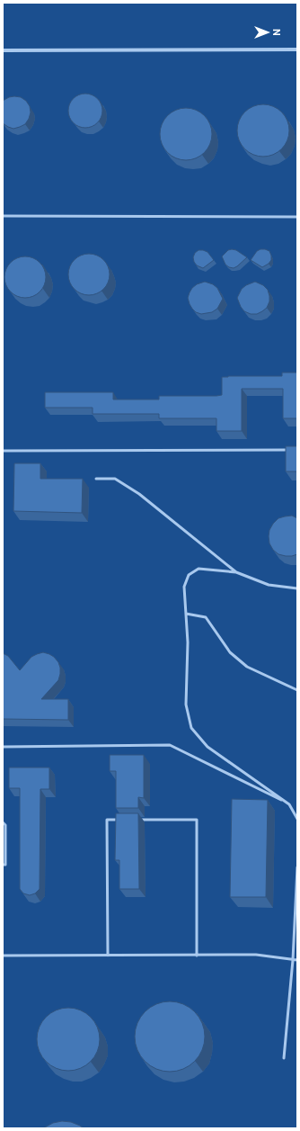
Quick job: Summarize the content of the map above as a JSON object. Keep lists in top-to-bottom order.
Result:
{
  "north": "right"
}
